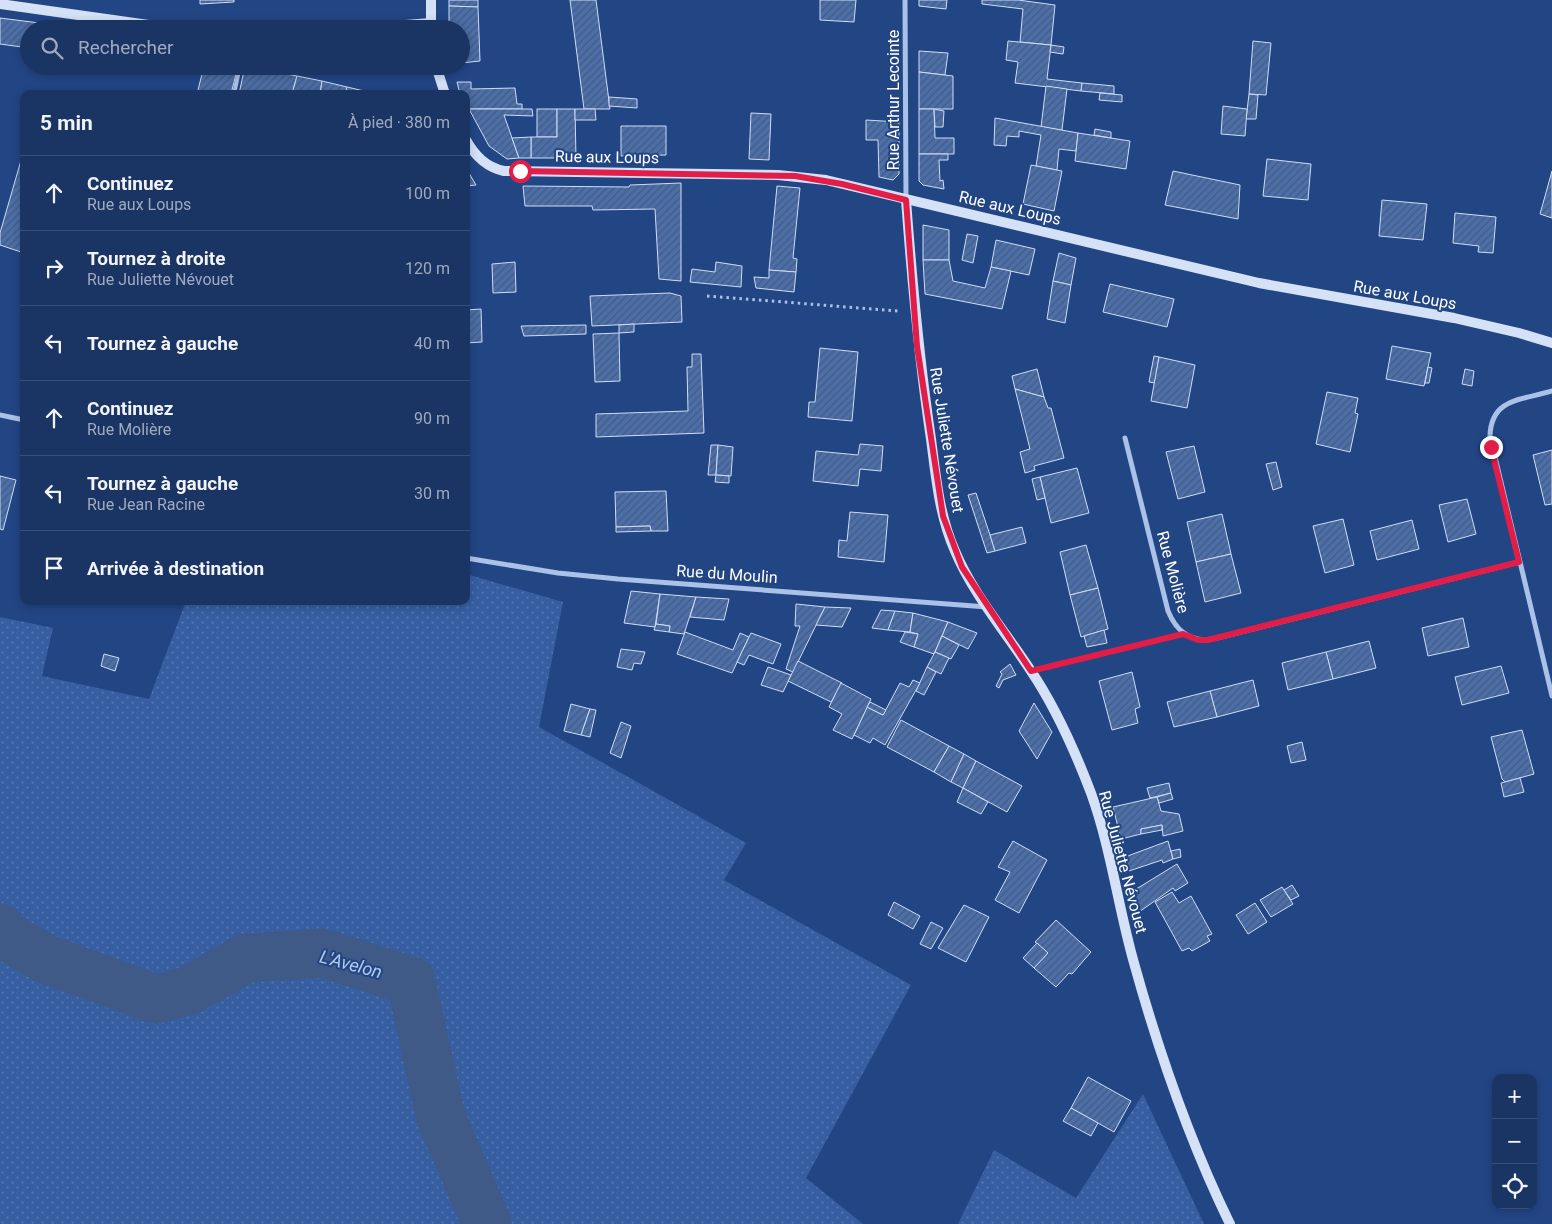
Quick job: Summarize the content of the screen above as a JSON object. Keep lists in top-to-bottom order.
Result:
{
  "streets": {
    "street": [
      "Rue Arthur Lecointe",
      "Rue aux Loups",
      "Rue Juliette Névouet",
      "Rue Molière",
      "Rue du Moulin"
    ]
  },
  "crossings": [
    ["Rue Arthur Lecointe", "Rue aux Loups"],
    ["Rue Arthur Lecointe", "Rue Juliette Névouet"],
    ["Rue aux Loups", "Rue Juliette Névouet"],
    ["Rue Juliette Névouet", "Rue du Moulin"]
  ],
  "water": ["L'Avelon"],
  "page": {
    "search": "Rechercher",
    "heading": ["5 min", "À pied · 380 m"],
    "list": [
      ["Continuez", "Rue aux Loups", "100 m"],
      ["Tournez à droite", "Rue Juliette Névouet", "120 m"],
      ["Tournez à gauche", "40 m"],
      ["Continuez", "Rue Molière", "90 m"],
      ["Tournez à gauche", "Rue Jean Racine", "30 m"],
      "Arrivée à destination"
    ],
    "map_buttons": ["+", "−"]
  }
}
